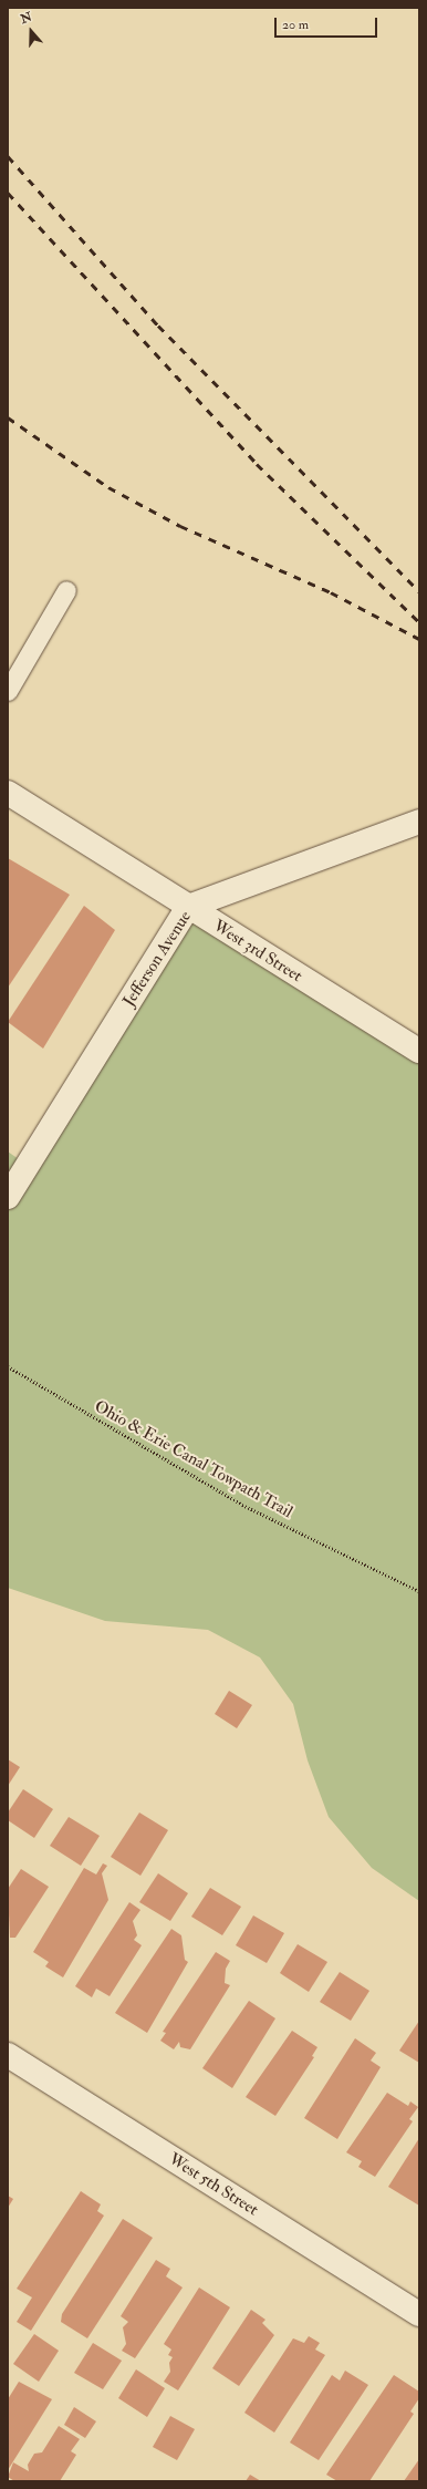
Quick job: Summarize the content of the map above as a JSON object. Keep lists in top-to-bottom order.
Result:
{
  "streets": {
    "street": ["West 3rd Street", "Jefferson Avenue", "West 5th Street"],
    "path": ["Ohio & Erie Canal Towpath Trail"]
  },
  "crossings": [
    ["West 3rd Street", "Jefferson Avenue"]
  ],
  "scale_bar": "20 m",
  "north": "top"
}
